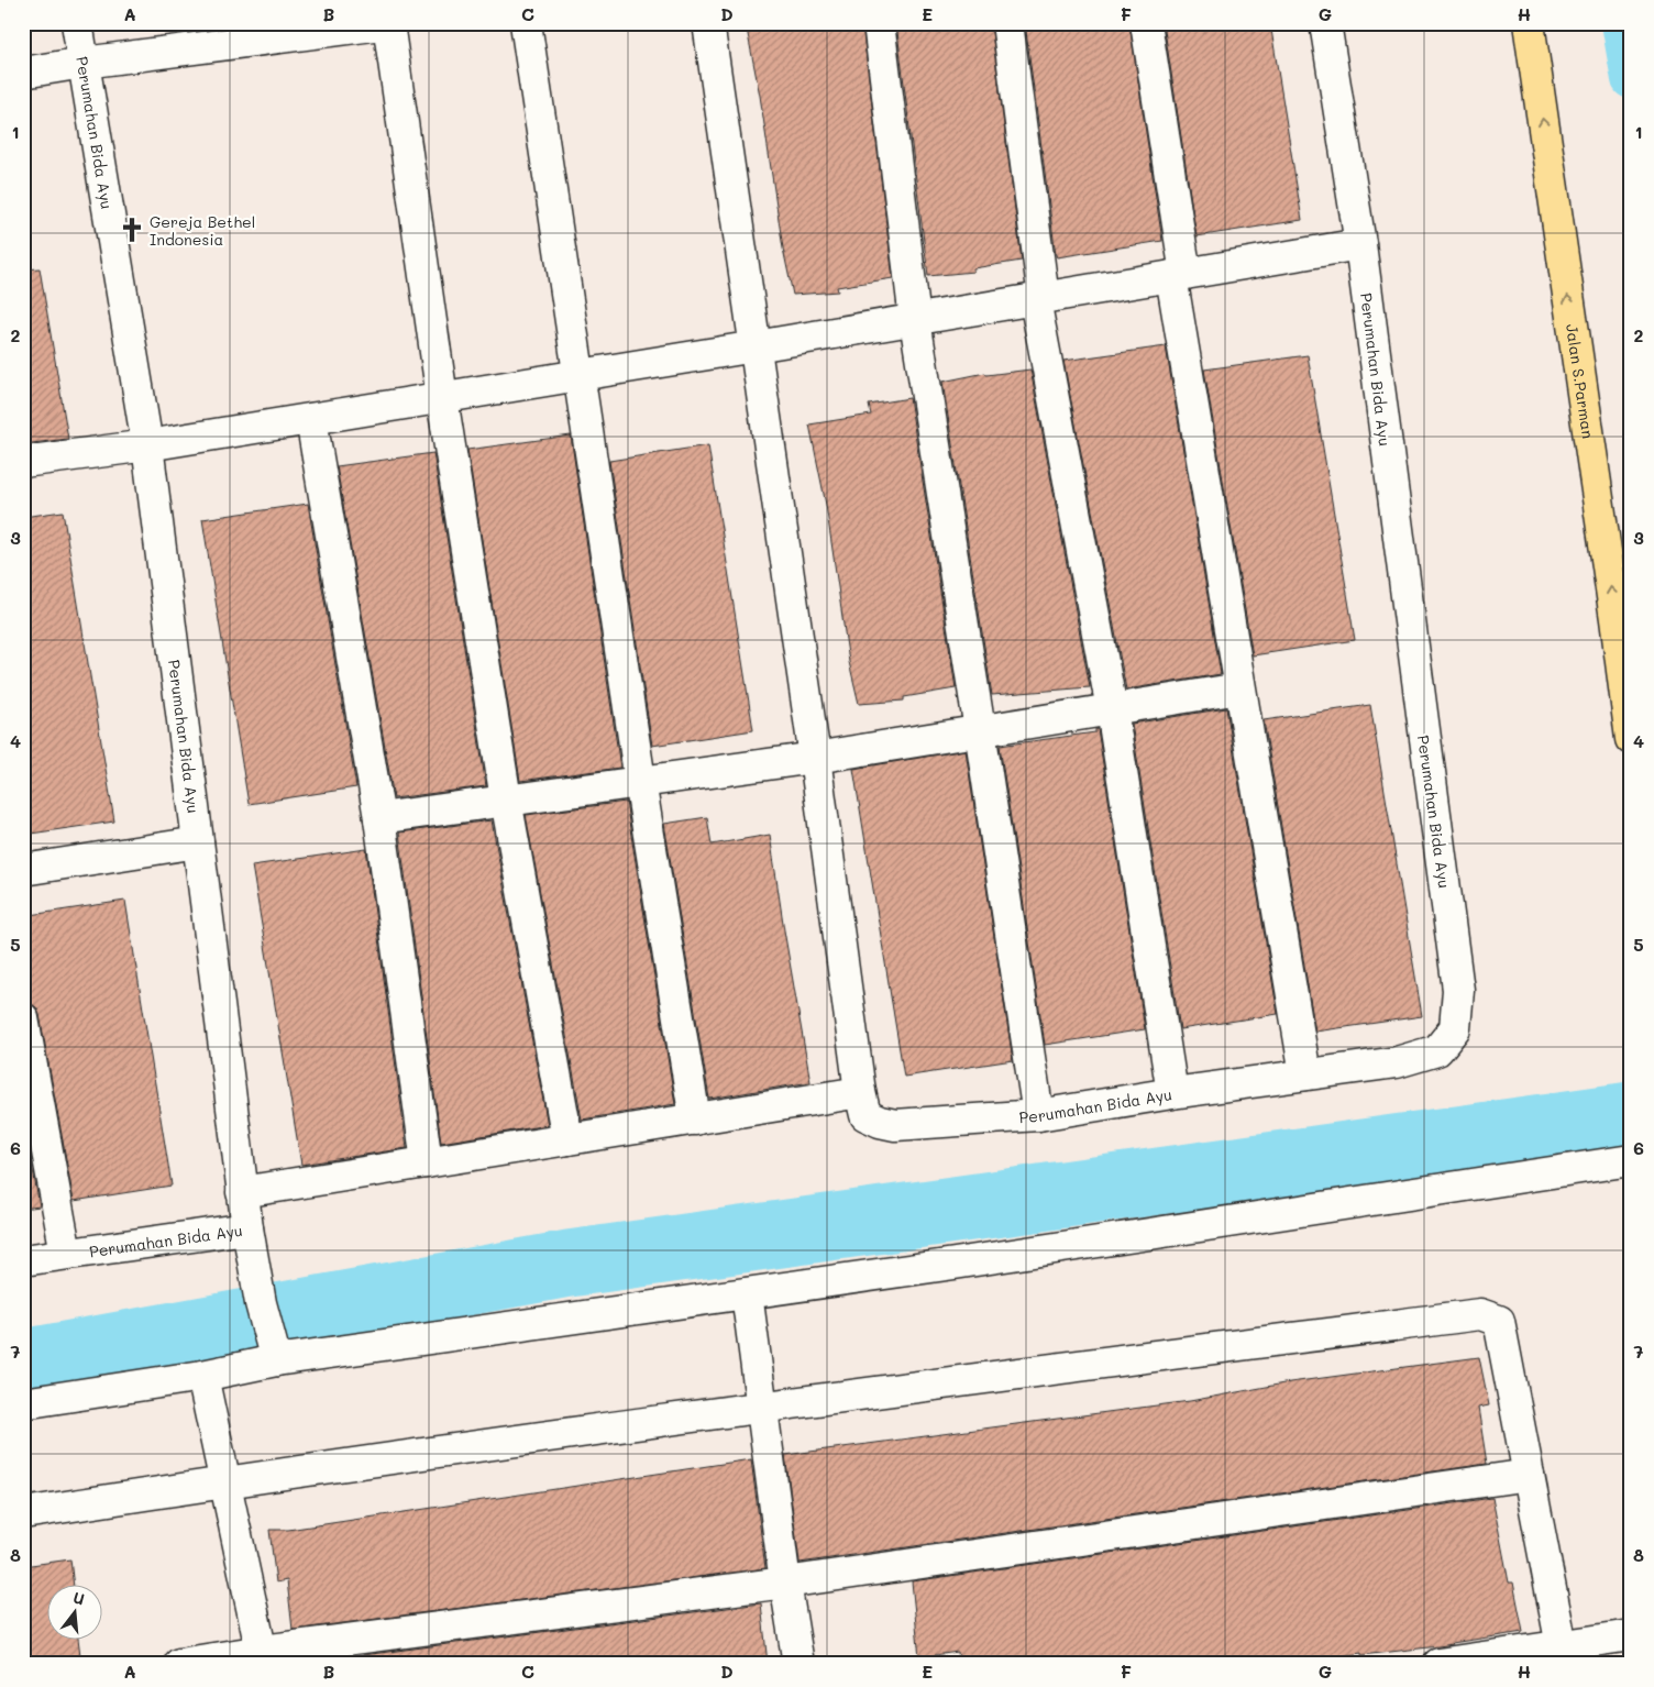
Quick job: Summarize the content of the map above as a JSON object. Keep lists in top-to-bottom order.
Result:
{
  "streets": {
    "main road": ["Jalan S.Parman"],
    "street": ["Perumahan Bida Ayu"]
  },
  "one_way": ["Jalan S.Parman"],
  "places": {
    "church": ["Gereja Bethel Indonesia"]
  },
  "north": "top",
  "grid": {
    "columns": [
      "A",
      "B",
      "C",
      "D",
      "E",
      "F",
      "G",
      "H"
    ],
    "rows": [
      "1",
      "2",
      "3",
      "4",
      "5",
      "6",
      "7",
      "8"
    ]
  }
}
